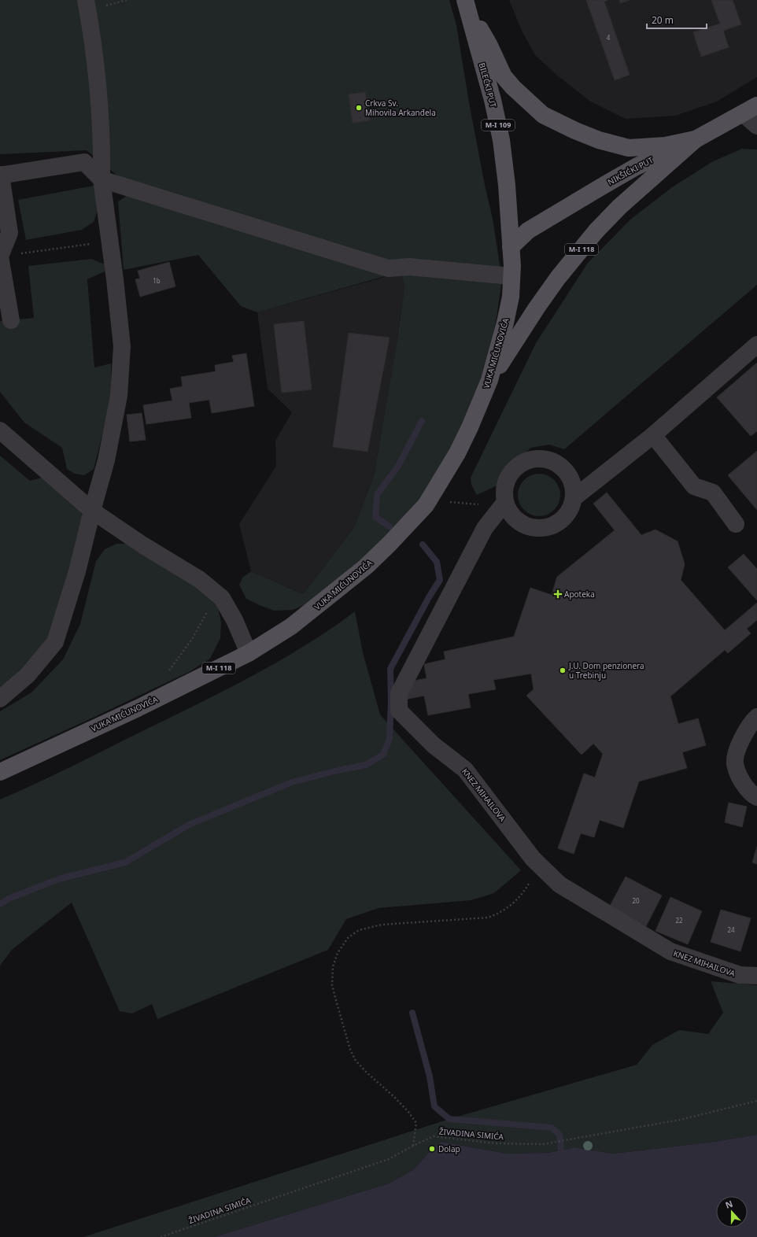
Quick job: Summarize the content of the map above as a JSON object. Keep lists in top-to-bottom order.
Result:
{
  "streets": {
    "main road": [
      "BILEĆKI PUT",
      "M-I 109",
      "NIKŠIĆKI PUT",
      "M-I 118",
      "VUKA MIĆUNOVIĆA"
    ],
    "street": ["KNEZ MIHAILOVA"],
    "path": ["ŽIVADINA SIMIĆA"]
  },
  "crossings": [
    ["BILEĆKI PUT", "NIKŠIĆKI PUT"],
    ["BILEĆKI PUT", "VUKA MIĆUNOVIĆA"],
    ["NIKŠIĆKI PUT", "M-I 118"],
    ["NIKŠIĆKI PUT", "VUKA MIĆUNOVIĆA"],
    ["M-I 118", "VUKA MIĆUNOVIĆA"]
  ],
  "places": {
    "other": ["Crkva Sv. Mihovila Arkanđela", "J.U. Dom penzionera u Trebinju", "Dolap"],
    "health": ["Apoteka"]
  },
  "house_numbers": [
    "4",
    "1b",
    "20",
    "22",
    "24"
  ],
  "scale_bar": "20 m",
  "north": "top"
}
